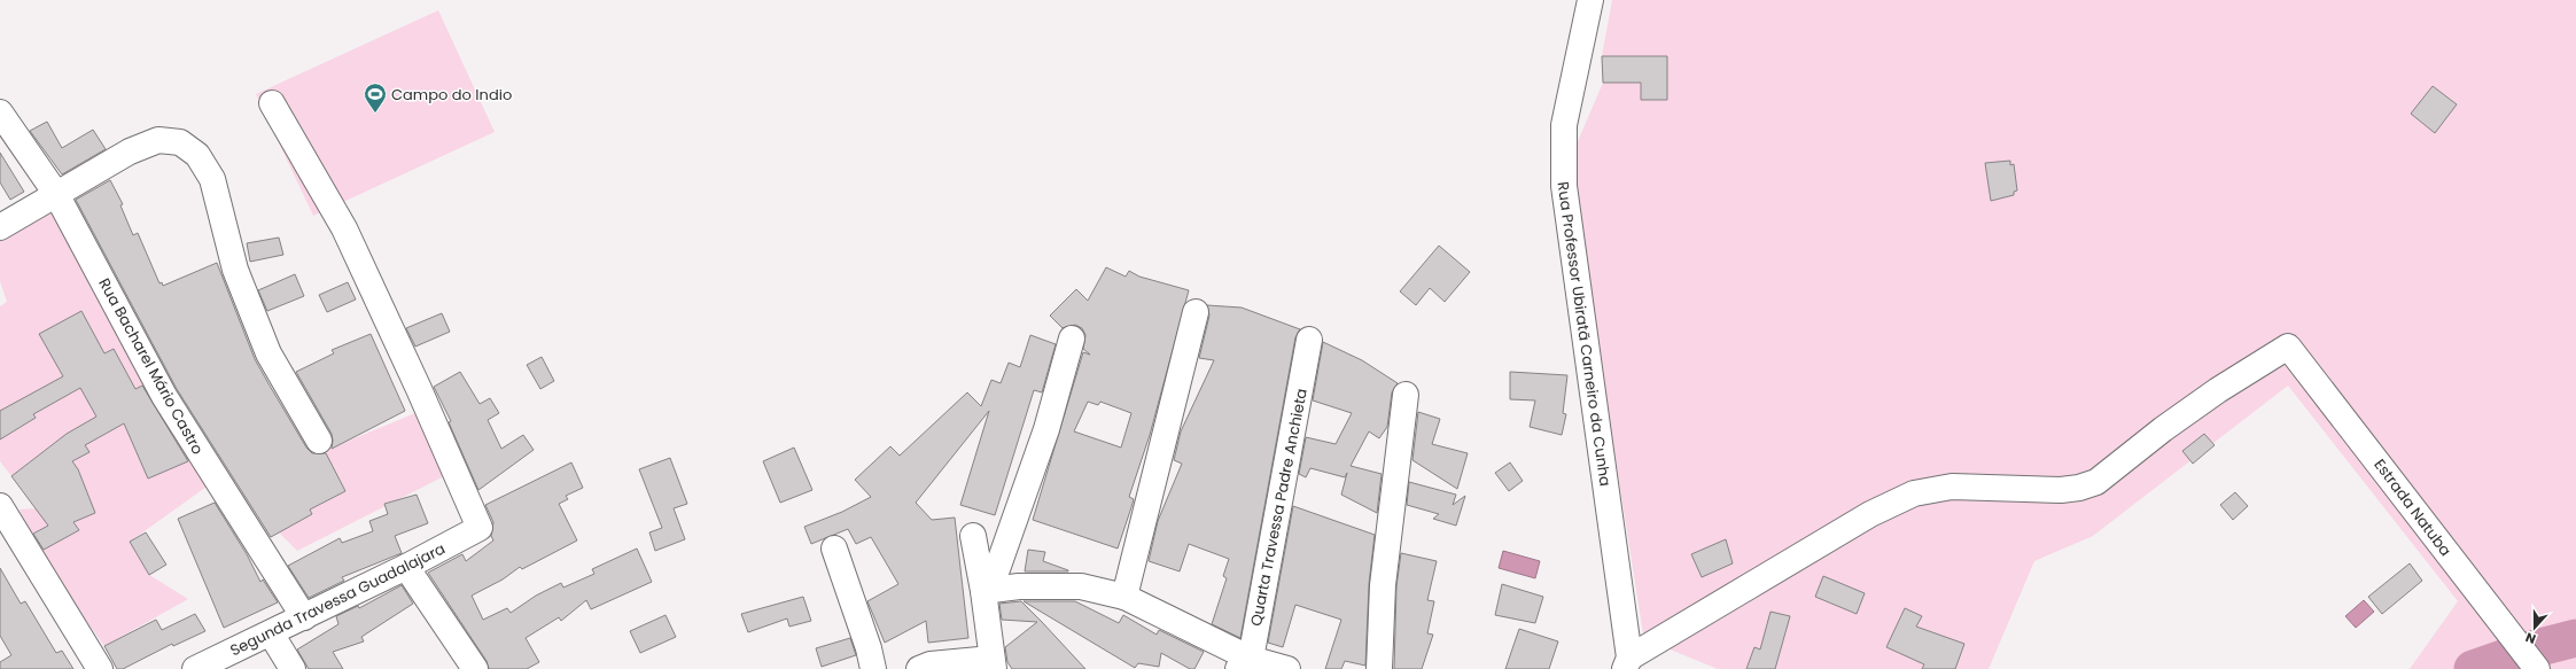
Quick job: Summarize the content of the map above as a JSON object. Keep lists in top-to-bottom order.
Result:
{
  "streets": {
    "street": [
      "Rua Professor Ubiratã Carneiro da Cunha",
      "Rua Bacharel Mário Castro",
      "Quarta Travessa Padre Anchieta",
      "Estrada Natuba",
      "Segunda Travessa Guadalajara"
    ]
  },
  "crossings": [
    ["Rua Professor Ubiratã Carneiro da Cunha", "Estrada Natuba"],
    ["Rua Bacharel Mário Castro", "Segunda Travessa Guadalajara"]
  ],
  "places": {
    "sports": ["Campo do Indio"]
  },
  "north": "bottom"
}
